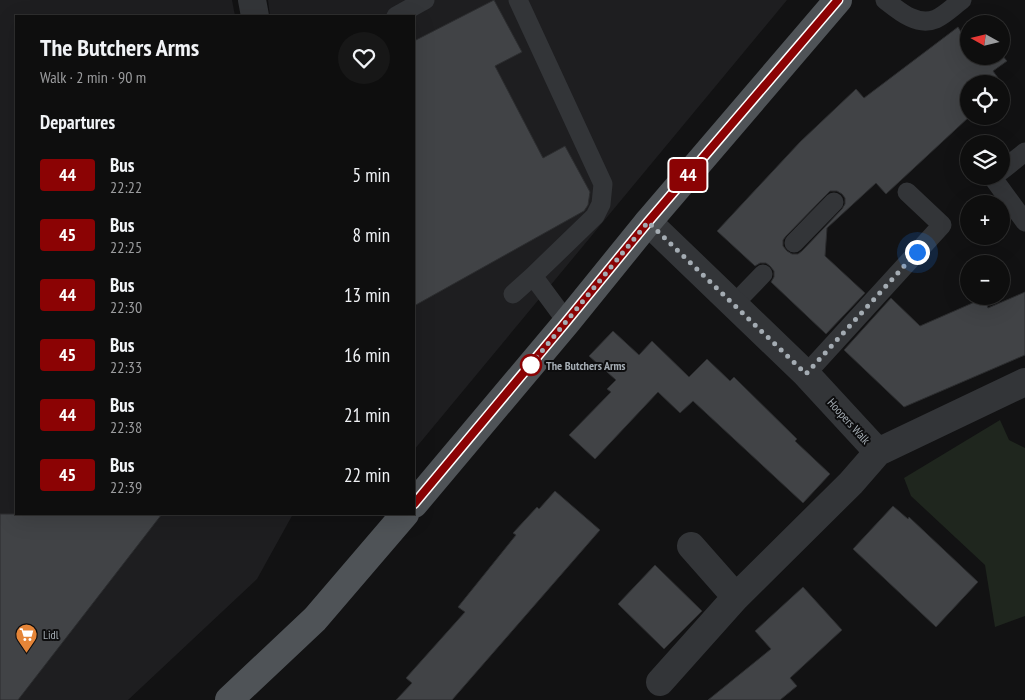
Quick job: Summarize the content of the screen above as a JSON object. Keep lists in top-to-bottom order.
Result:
{
  "streets": {
    "street": ["Hoopers Walk"]
  },
  "places": {
    "other": ["The Butchers Arms"],
    "supermarket": ["Lidl"]
  },
  "lines": ["bus line 44"],
  "north": "left",
  "page": {
    "on_map": "44",
    "map_buttons": ["+", "−"],
    "heading": [
      ["The Butchers Arms", "Walk · 2 min · 90 m"],
      "Departures"
    ],
    "list": [
      {
        "mark": "44",
        "name": "Bus",
        "note": "22:22",
        "value": "5 min"
      },
      {
        "mark": "45",
        "name": "Bus",
        "note": "22:25",
        "value": "8 min"
      },
      {
        "mark": "44",
        "name": "Bus",
        "note": "22:30",
        "value": "13 min"
      },
      {
        "mark": "45",
        "name": "Bus",
        "note": "22:33",
        "value": "16 min"
      },
      {
        "mark": "44",
        "name": "Bus",
        "note": "22:38",
        "value": "21 min"
      },
      {
        "mark": "45",
        "name": "Bus",
        "note": "22:39",
        "value": "22 min"
      }
    ]
  }
}
